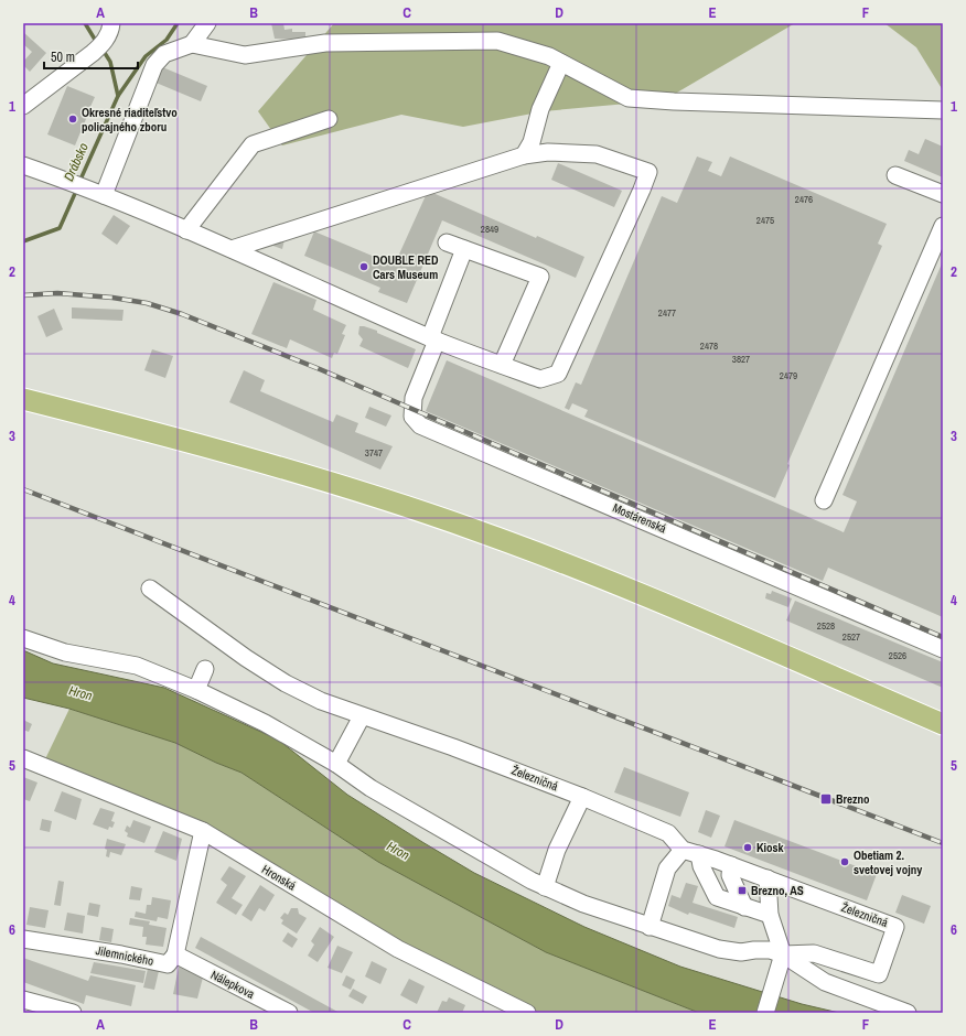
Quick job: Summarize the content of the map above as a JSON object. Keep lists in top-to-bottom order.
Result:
{
  "streets": {
    "street": [
      "Mostárenská",
      "Železničná",
      "Hronská",
      "Jilemnického",
      "Nálepkova"
    ]
  },
  "crossings": [
    ["Jilemnického", "Nálepkova"]
  ],
  "water": ["Drábsko", "Hron"],
  "places": {
    "other": [
      "Okresné riaditeľstvo policajného zboru",
      "DOUBLE RED Cars Museum",
      "Kiosk",
      "Obetiam 2. svetovej vojny"
    ],
    "transit": ["Brezno", "Brezno, AS"]
  },
  "house_numbers": [
    "2476",
    "2475",
    "2849",
    "2477",
    "2478",
    "3827",
    "2479",
    "3747",
    "2528",
    "2527",
    "2526"
  ],
  "scale_bar": "50 m",
  "grid": {
    "columns": [
      "A",
      "B",
      "C",
      "D",
      "E",
      "F"
    ],
    "rows": [
      "1",
      "2",
      "3",
      "4",
      "5",
      "6"
    ]
  }
}
